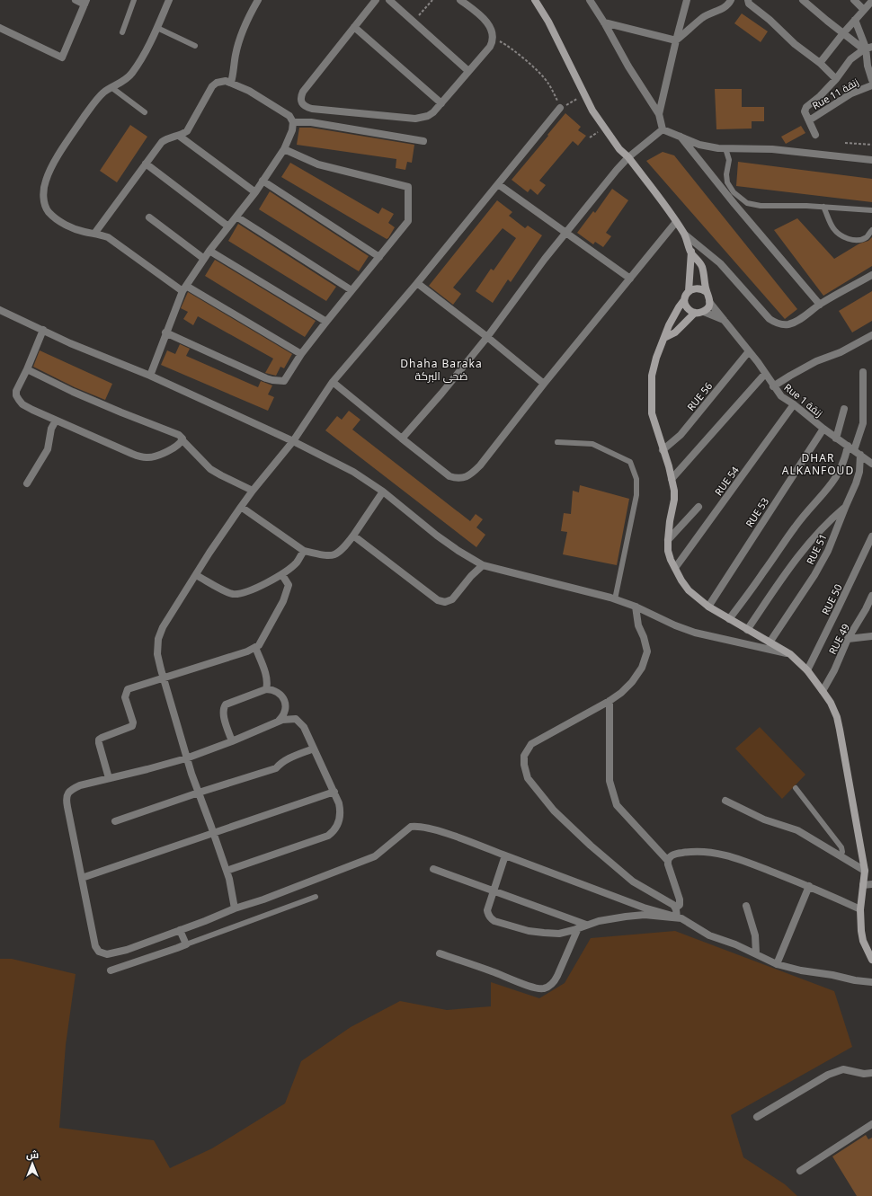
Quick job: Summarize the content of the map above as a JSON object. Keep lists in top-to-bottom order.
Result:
{
  "streets": {
    "street": [
      "Rue 11 زنقة",
      "RUE 56",
      "Rue 1 زنقة",
      "RUE 54",
      "RUE 53",
      "RUE 51",
      "RUE 50",
      "RUE 49"
    ]
  },
  "crossings": [
    ["RUE 56", "Rue 1 زنقة"],
    ["Rue 1 زنقة", "RUE 54"],
    ["Rue 1 زنقة", "RUE 53"],
    ["Rue 1 زنقة", "RUE 51"]
  ],
  "districts": ["Dhaha Baraka ضحى البركة", "DHAR ALKANFOUD"],
  "north": "top"
}
